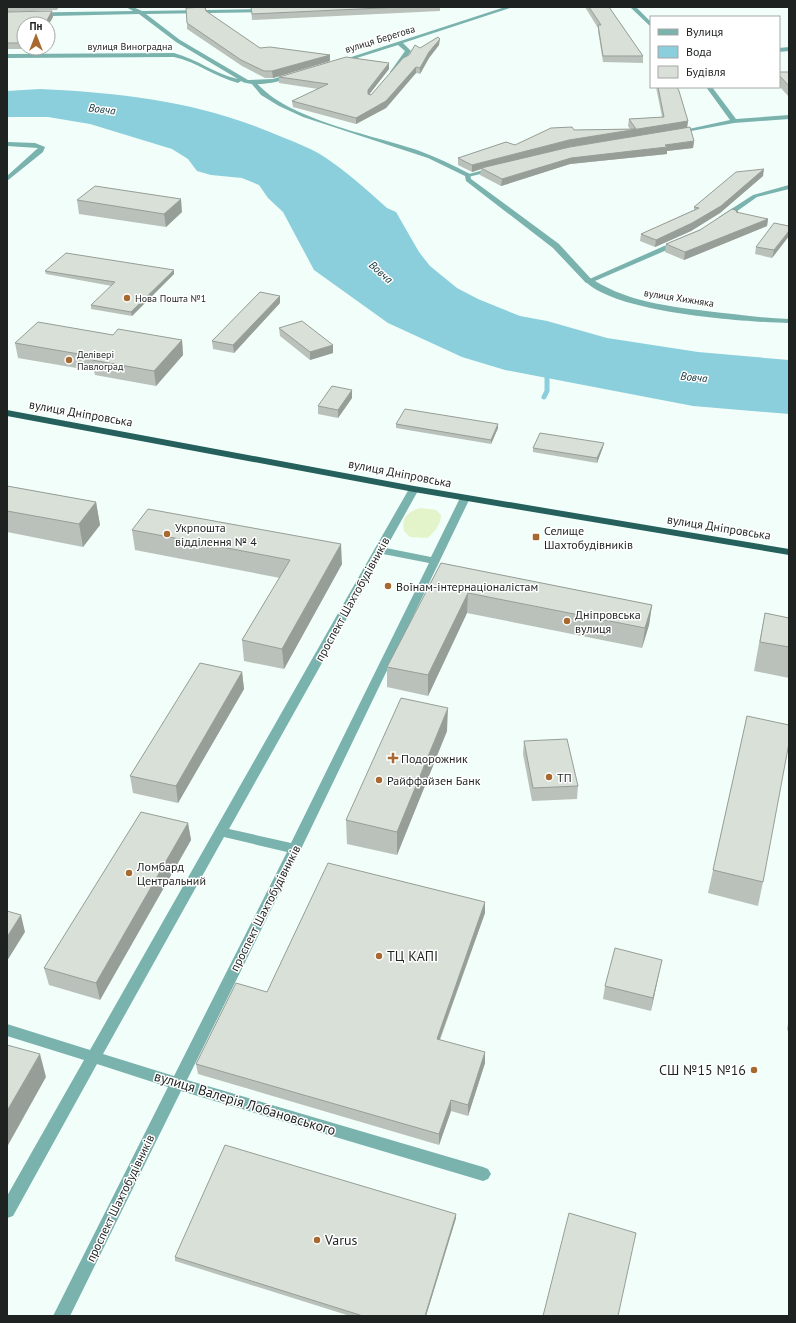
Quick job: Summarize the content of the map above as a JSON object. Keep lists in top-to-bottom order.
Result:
{
  "streets": {
    "highway": ["вулиця Дніпровська"],
    "street": [
      "вулиця Берегова",
      "вулиця Виноградна",
      "вулиця Хижняка",
      "проспект Шахтобудівників",
      "вулиця Валерія Лобановського"
    ]
  },
  "crossings": [
    ["вулиця Дніпровська", "проспект Шахтобудівників"],
    ["проспект Шахтобудівників", "вулиця Валерія Лобановського"]
  ],
  "water": ["Вовча"],
  "places": {
    "other": [
      "Нова Пошта №1",
      "Делівері Павлоград",
      "Укрпошта відділення № 4",
      "Воїнам-інтернаціоналістам",
      "Дніпровська вулиця",
      "ТП",
      "Райффайзен Банк",
      "Ломбард Центральний",
      "ТЦ КАПІ",
      "СШ №15 №16",
      "Varus"
    ],
    "transit": ["Селище Шахтобудівників"],
    "health": ["Подорожник"]
  },
  "legend": ["Вулиця", "Вода", "Будівля"],
  "north": "top"
}
